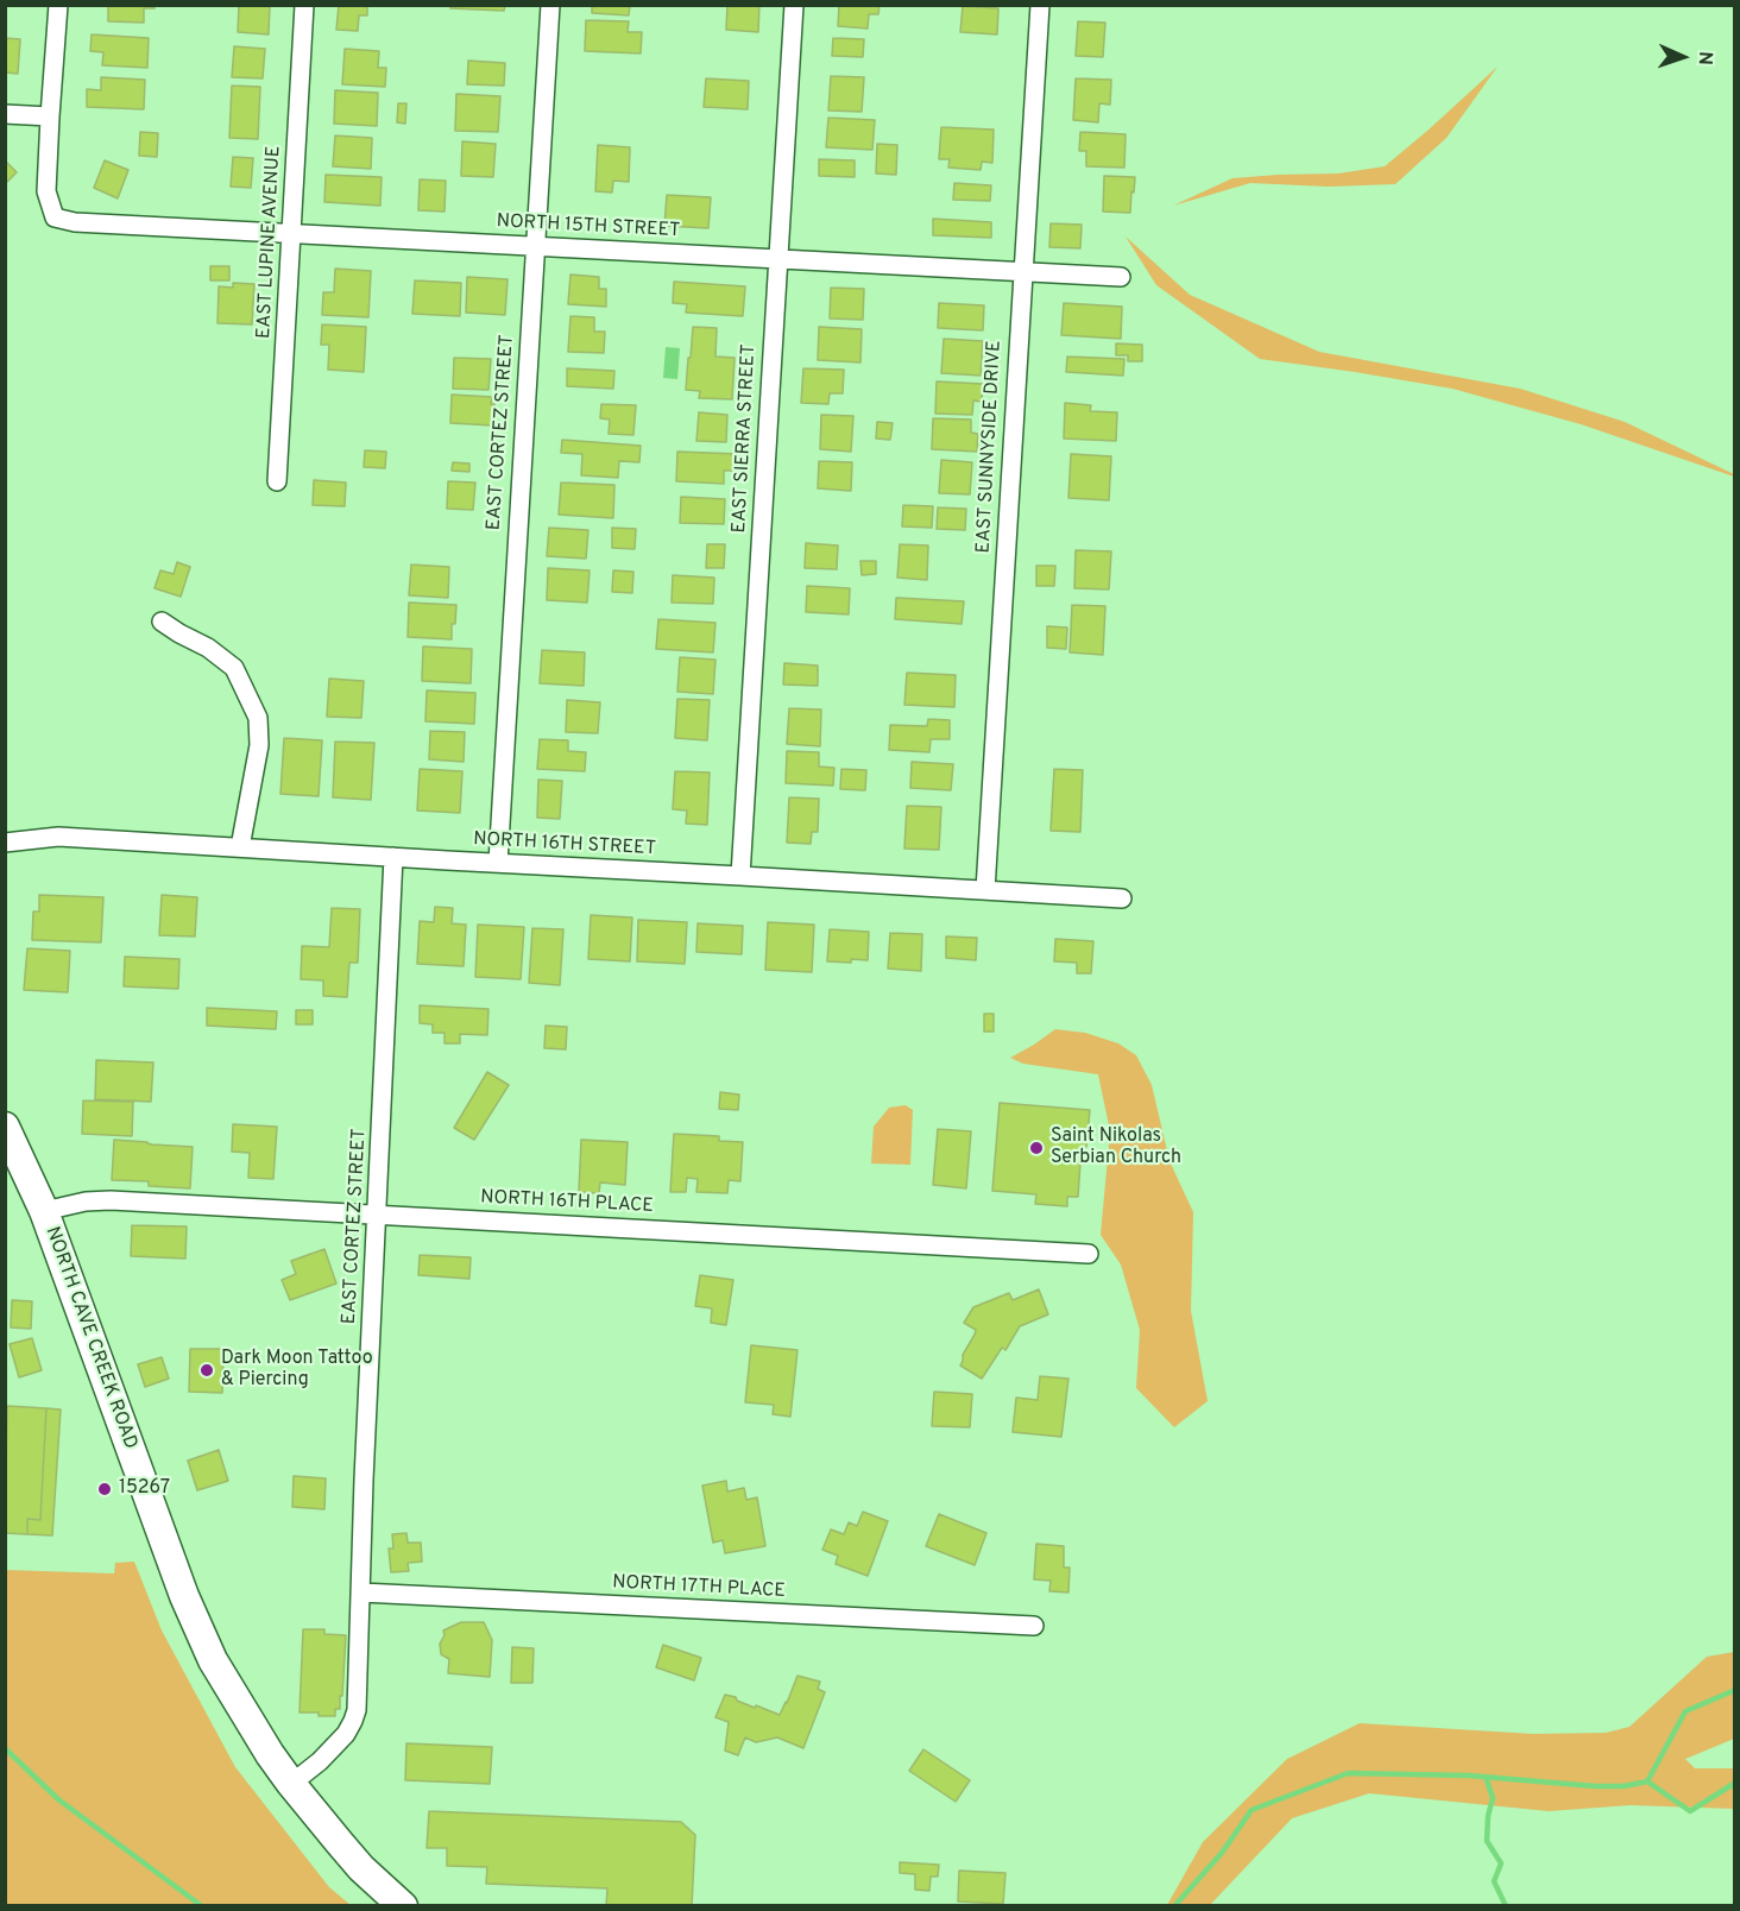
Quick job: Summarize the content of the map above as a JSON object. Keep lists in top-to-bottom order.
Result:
{
  "streets": {
    "main road": ["NORTH CAVE CREEK ROAD"],
    "street": [
      "NORTH 15TH STREET",
      "EAST LUPINE AVENUE",
      "EAST CORTEZ STREET",
      "EAST SIERRA STREET",
      "EAST SUNNYSIDE DRIVE",
      "NORTH 16TH STREET",
      "NORTH 16TH PLACE",
      "NORTH 17TH PLACE"
    ]
  },
  "crossings": [
    ["NORTH 15TH STREET", "EAST LUPINE AVENUE"],
    ["NORTH 15TH STREET", "EAST CORTEZ STREET"],
    ["NORTH 15TH STREET", "EAST SIERRA STREET"],
    ["NORTH 15TH STREET", "EAST SUNNYSIDE DRIVE"],
    ["EAST CORTEZ STREET", "NORTH 16TH STREET"],
    ["EAST CORTEZ STREET", "NORTH 16TH PLACE"],
    ["EAST CORTEZ STREET", "NORTH CAVE CREEK ROAD"],
    ["EAST CORTEZ STREET", "NORTH 17TH PLACE"],
    ["EAST SIERRA STREET", "NORTH 16TH STREET"],
    ["EAST SUNNYSIDE DRIVE", "NORTH 16TH STREET"],
    ["NORTH 16TH PLACE", "NORTH CAVE CREEK ROAD"]
  ],
  "places": ["Saint Nikolas Serbian Church", "Dark Moon Tattoo & Piercing", "15267"],
  "north": "right"
}
